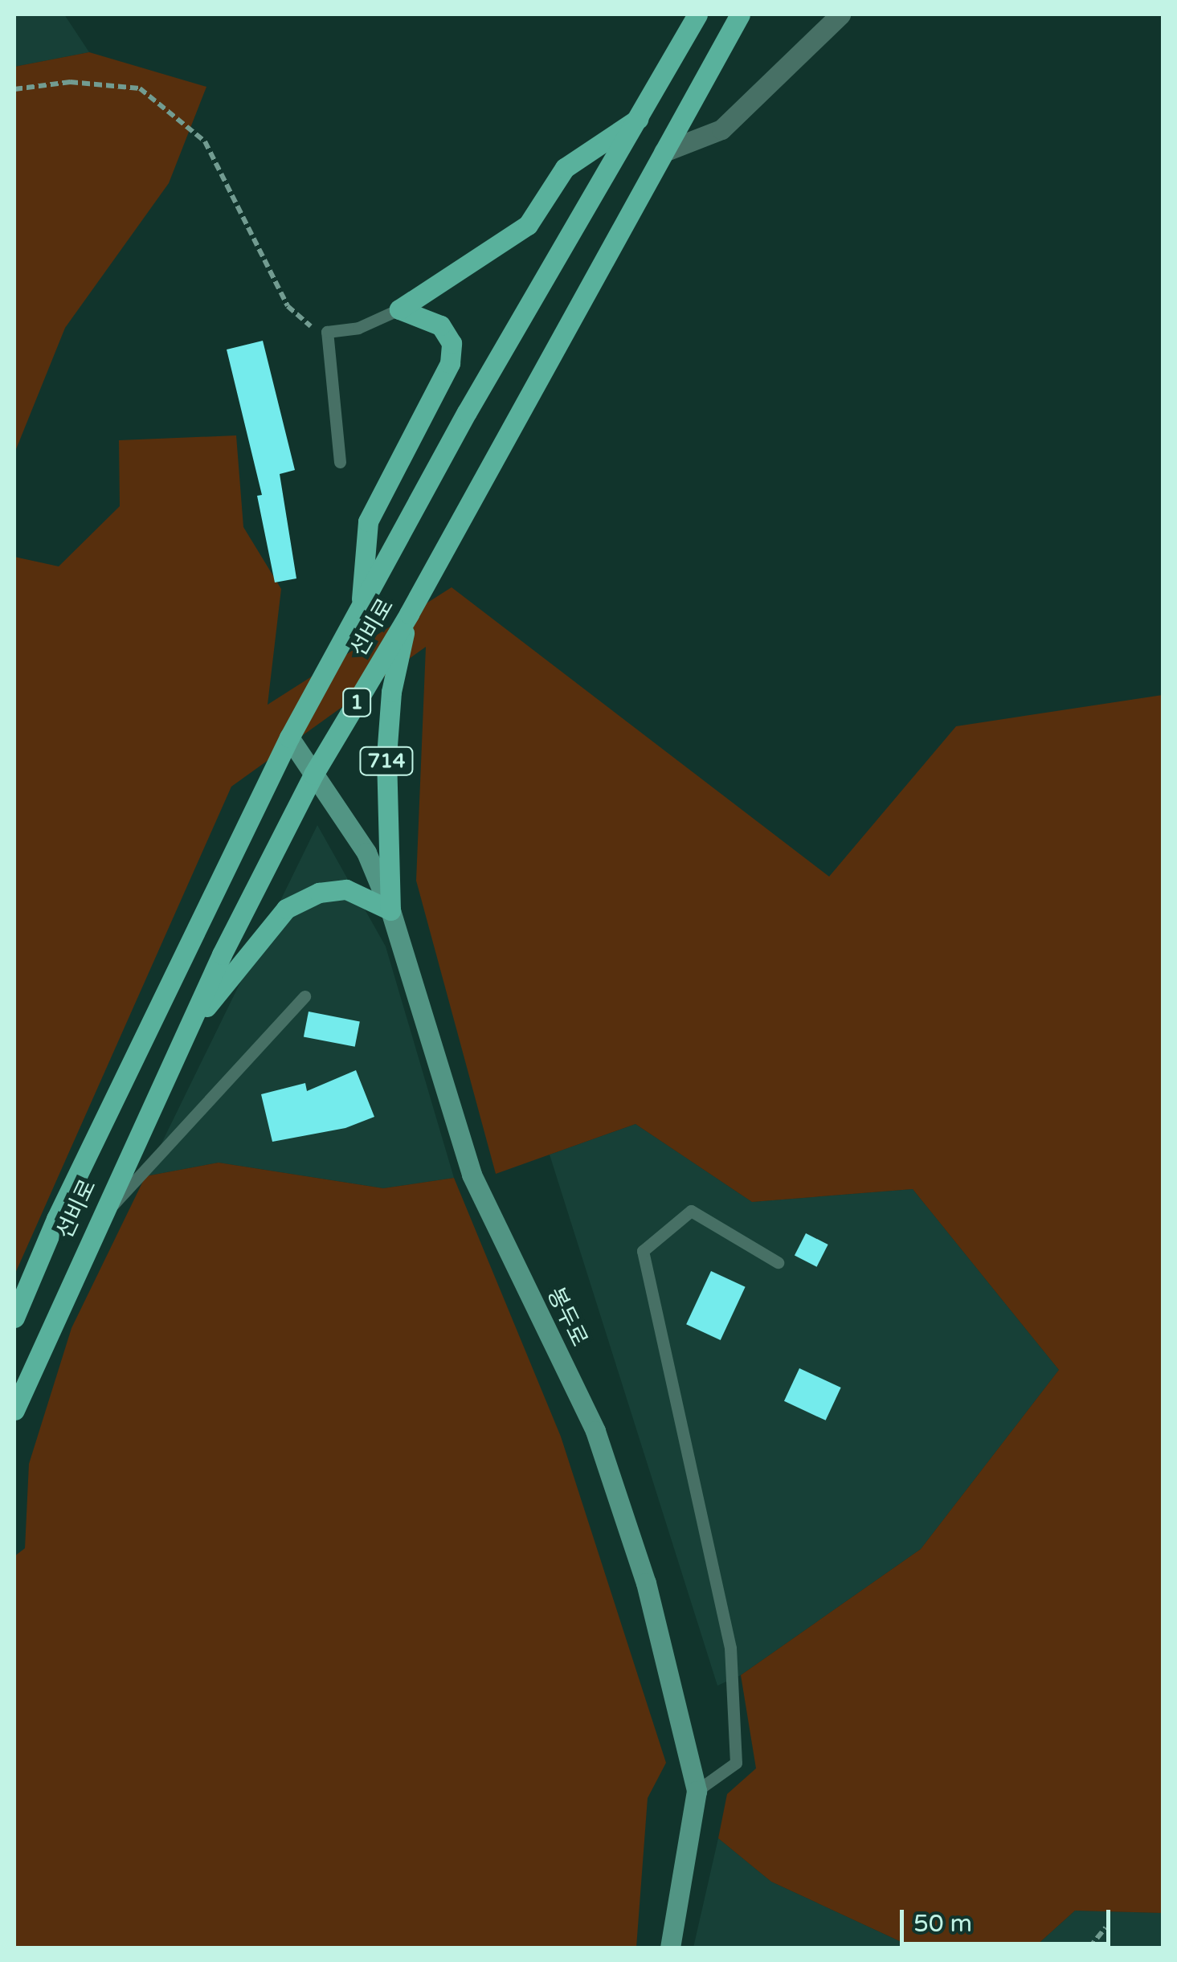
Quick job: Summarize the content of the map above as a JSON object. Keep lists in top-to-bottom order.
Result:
{
  "streets": {
    "main road": [
      "선비로",
      "1",
      "714",
      "봉두로"
    ]
  },
  "crossings": [
    ["선비로", "714"],
    ["선비로", "봉두로"],
    ["714", "봉두로"]
  ],
  "scale_bar": "50 m"
}
